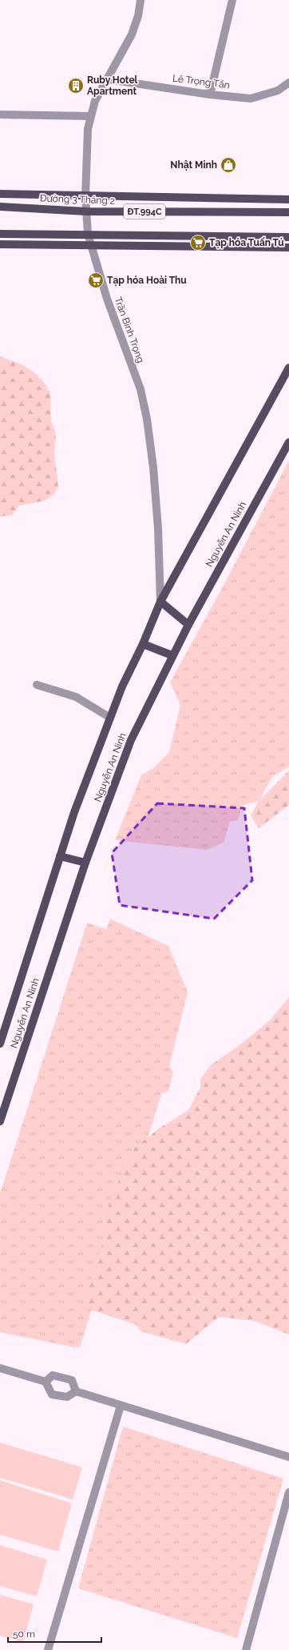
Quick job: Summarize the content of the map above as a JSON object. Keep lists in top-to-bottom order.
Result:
{
  "streets": {
    "main road": ["Đường 3 Tháng 2", "ĐT.994C", "Nguyễn An Ninh"],
    "street": ["Lê Trọng Tấn", "Trần Bình Trọng"]
  },
  "crossings": [
    ["Lê Trọng Tấn", "Trần Bình Trọng"],
    ["Đường 3 Tháng 2", "Trần Bình Trọng"],
    ["Trần Bình Trọng", "Nguyễn An Ninh"]
  ],
  "places": {
    "building": ["Ruby Hotel Apartment"],
    "shop": ["Nhật Minh"],
    "supermarket": ["Tạp hóa Tuấn Tú", "Tạp hóa Hoài Thu"]
  },
  "scale_bar": "50 m"
}
